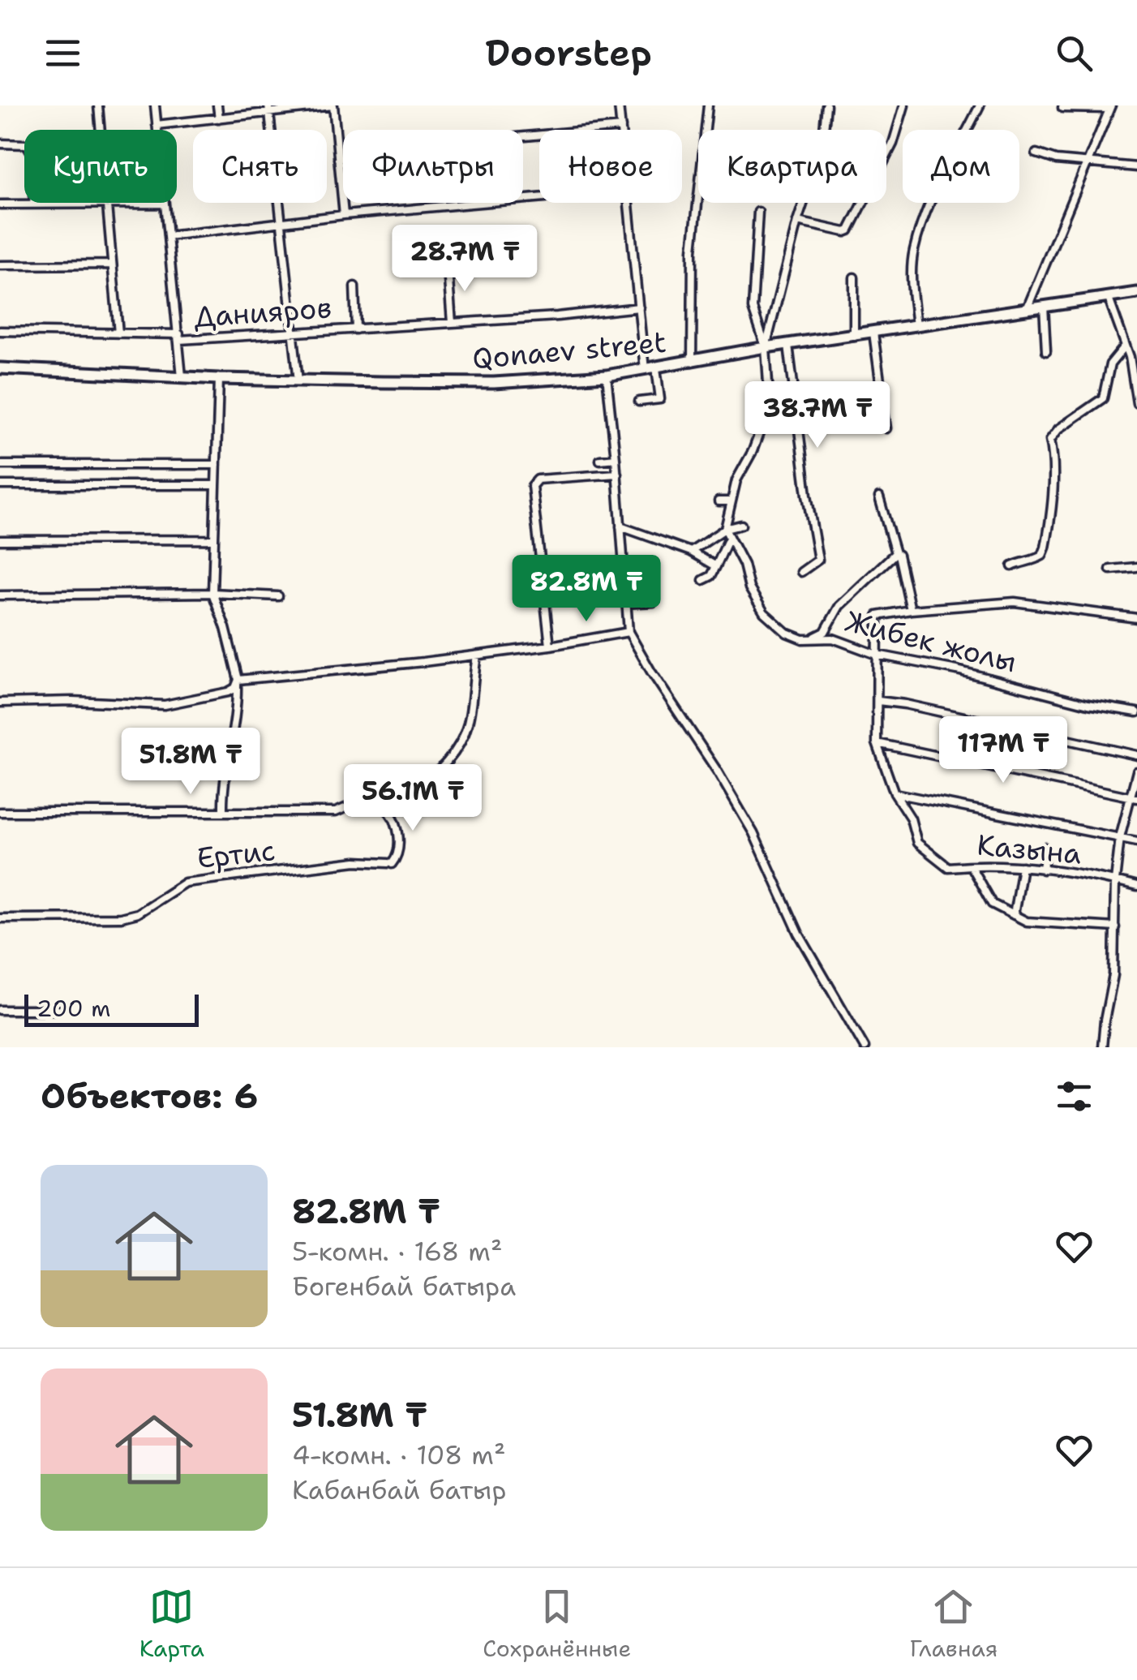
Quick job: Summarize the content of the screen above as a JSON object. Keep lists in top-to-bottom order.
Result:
{
  "streets": {
    "main road": ["Qonaev street"],
    "street": [
      "Данияров",
      "Жибек жолы",
      "Казына",
      "Ертис"
    ]
  },
  "crossings": [
    ["Жибек жолы", "Казына"]
  ],
  "scale_bar": "200 m",
  "page": {
    "header": "Doorstep",
    "chip": [
      "Купить",
      "Снять",
      "Фильтры",
      "Новое",
      "Квартира",
      "Дом"
    ],
    "price": [
      "28.7M ₸",
      "38.7M ₸",
      "82.8M ₸",
      "117M ₸",
      "51.8M ₸",
      "56.1M ₸"
    ],
    "scale": "200 m",
    "heading": "Объектов: 6",
    "list": [
      {
        "name": "82.8M ₸",
        "note": "5-комн. · 168 m² · Богенбай батыра"
      },
      {
        "name": "51.8M ₸",
        "note": "4-комн. · 108 m² · Кабанбай батыр"
      }
    ],
    "tabs": ["Карта", "Сохранённые", "Главная"]
  }
}
